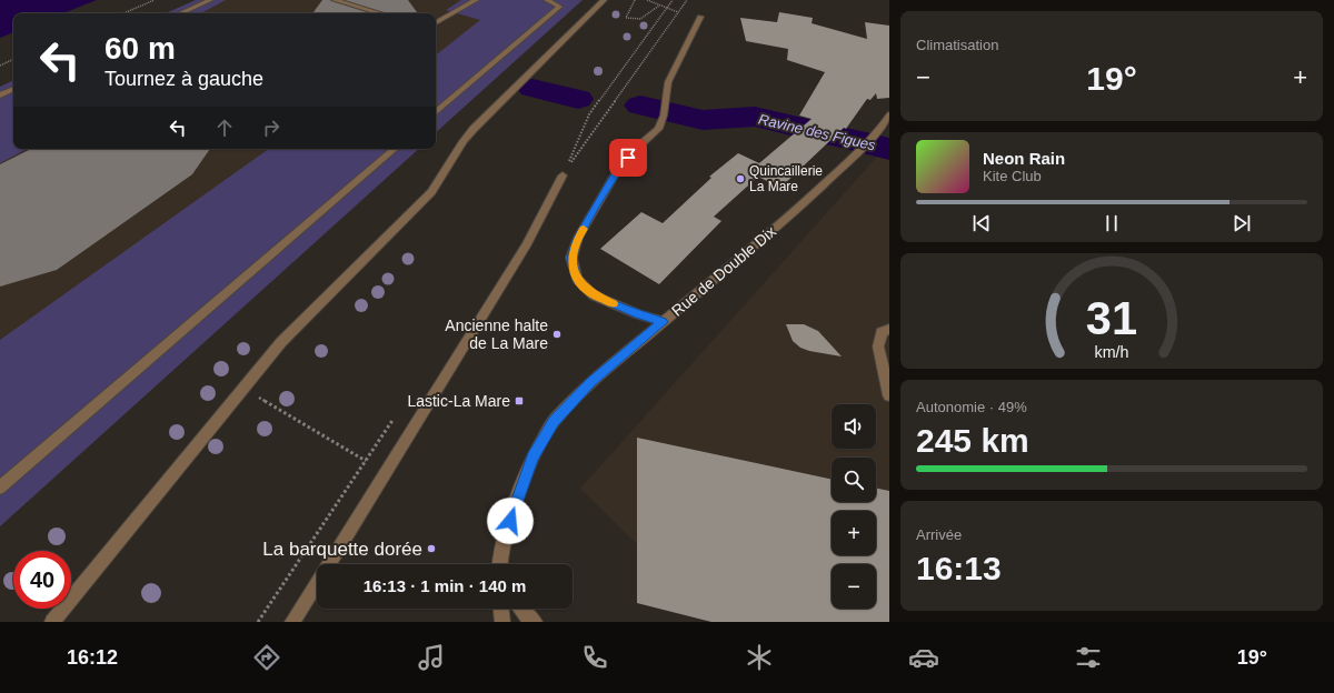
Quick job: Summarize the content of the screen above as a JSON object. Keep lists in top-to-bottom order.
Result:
{
  "streets": {
    "street": ["Rue de Double Dix"]
  },
  "water": ["Ravine des Figues"],
  "places": {
    "other": ["Quincaillerie La Mare", "Ancienne halte de La Mare", "La barquette dorée"],
    "transit": ["Lastic-La Mare"]
  },
  "page": {
    "tile": [
      "Climatisation",
      ["Autonomie · 49%", "245 km"],
      ["Arrivée", "16:13"]
    ],
    "turn": ["60 m", "Tournez à gauche"],
    "heat": ["−", "19°", "+"],
    "song": ["Neon Rain", "Kite Club"],
    "map_buttons": ["+", "−"],
    "limit": "40",
    "trip": "16:13 · 1 min · 140 m",
    "tabs": ["16:12", "19°"],
    "gauge": ["31", "km/h"]
  }
}
